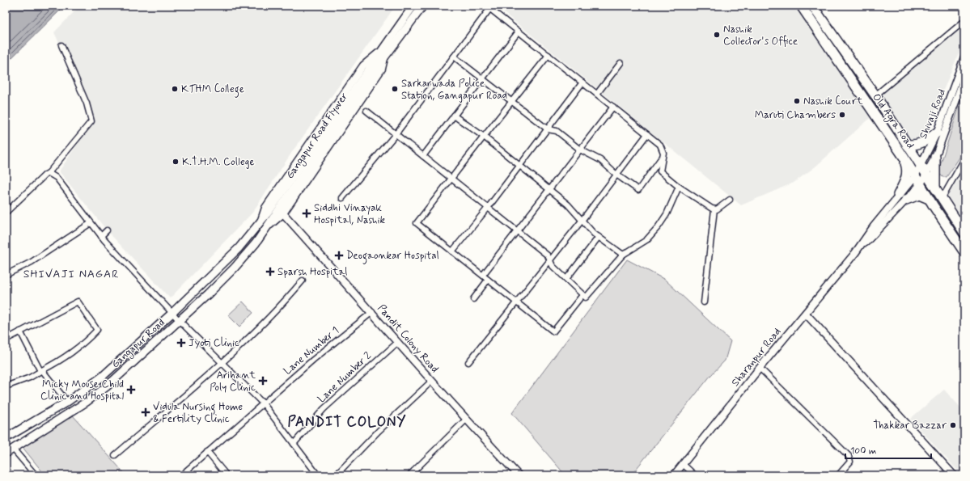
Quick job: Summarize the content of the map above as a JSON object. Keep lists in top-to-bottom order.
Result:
{
  "streets": {
    "highway": ["Old Agra Road"],
    "main road": ["Gangapur Road Flyover", "Gangapur Road"],
    "street": [
      "Shivaji Road",
      "Pandit Colony Road",
      "Lane Number 1",
      "Sharanpur Road",
      "Lane Number 2"
    ]
  },
  "crossings": [
    ["Shivaji Road", "Old Agra Road"],
    ["Shivaji Road", "Sharanpur Road"],
    ["Old Agra Road", "Sharanpur Road"],
    ["Gangapur Road Flyover", "Gangapur Road"],
    ["Pandit Colony Road", "Lane Number 1"],
    ["Pandit Colony Road", "Lane Number 2"]
  ],
  "districts": ["SHIVAJI NAGAR", "PANDIT COLONY"],
  "places": {
    "other": [
      "Nashik Collector's Office",
      "KTHM College",
      "Sarkarwada Police Station, Gangapur Road",
      "Nashik Court",
      "Maruti Chambers",
      "K.T.H.M. College",
      "Thakkar Bazzar"
    ],
    "health": [
      "Siddhi Vinayak Hospital, Nashik",
      "Deogaonkar Hospital",
      "Sparsh Hospital",
      "Jyoti Clinic",
      "Arihant Poly Clinic",
      "Micky Mouse Child Clinic and Hospital",
      "Vidula Nursing Home & Fertility Clinic"
    ]
  },
  "scale_bar": "100 m"
}
